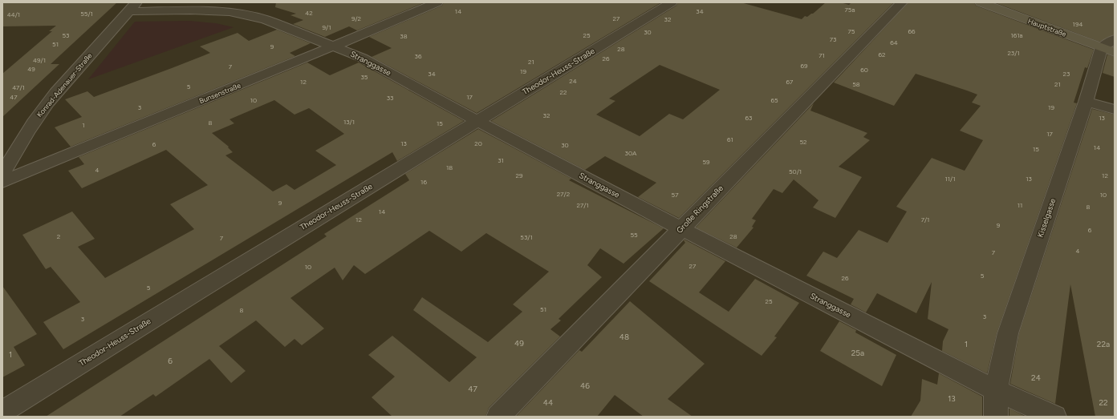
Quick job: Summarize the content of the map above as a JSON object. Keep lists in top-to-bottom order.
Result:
{
  "streets": {
    "street": [
      "Hauptstraße",
      "Stranggasse",
      "Theodor-Heuss-Straße",
      "Konrad-Adenauer-Straße",
      "Bunsenstraße",
      "Große Ringstraße",
      "Kisselgasse"
    ]
  },
  "crossings": [
    ["Hauptstraße", "Kisselgasse"],
    ["Stranggasse", "Theodor-Heuss-Straße"],
    ["Stranggasse", "Konrad-Adenauer-Straße"],
    ["Stranggasse", "Bunsenstraße"],
    ["Stranggasse", "Große Ringstraße"],
    ["Stranggasse", "Kisselgasse"]
  ],
  "house_numbers": [
    "75a",
    "14",
    "34",
    "42",
    "55/1",
    "44/1",
    "9/2",
    "27",
    "32",
    "194",
    "9/1",
    "75",
    "66",
    "30",
    "53",
    "25",
    "161a",
    "38",
    "73",
    "64",
    "51",
    "9",
    "28",
    "23/1",
    "62",
    "71",
    "36",
    "26",
    "49/1",
    "21",
    "69",
    "7",
    "49",
    "60",
    "19",
    "34",
    "23",
    "35",
    "24",
    "12",
    "67",
    "58",
    "21",
    "5",
    "47/1",
    "22",
    "47",
    "17",
    "33",
    "10",
    "65",
    "3",
    "19",
    "32",
    "63",
    "13",
    "13/1",
    "8",
    "15",
    "1",
    "17",
    "61",
    "52",
    "13",
    "20",
    "6",
    "30",
    "14",
    "15",
    "30A",
    "31",
    "59",
    "18",
    "4",
    "50/1",
    "29",
    "12",
    "11/1",
    "13",
    "16",
    "27/2",
    "57",
    "10",
    "9",
    "27/1",
    "11",
    "8",
    "14",
    "12",
    "7/1",
    "9",
    "6",
    "55",
    "2",
    "28",
    "53/1",
    "7",
    "4",
    "7",
    "27",
    "10",
    "5",
    "26",
    "5",
    "25",
    "51",
    "8",
    "3",
    "3",
    "48",
    "49",
    "1",
    "22a",
    "25a",
    "1",
    "6",
    "24",
    "46",
    "47",
    "13",
    "44",
    "22"
  ]
}
